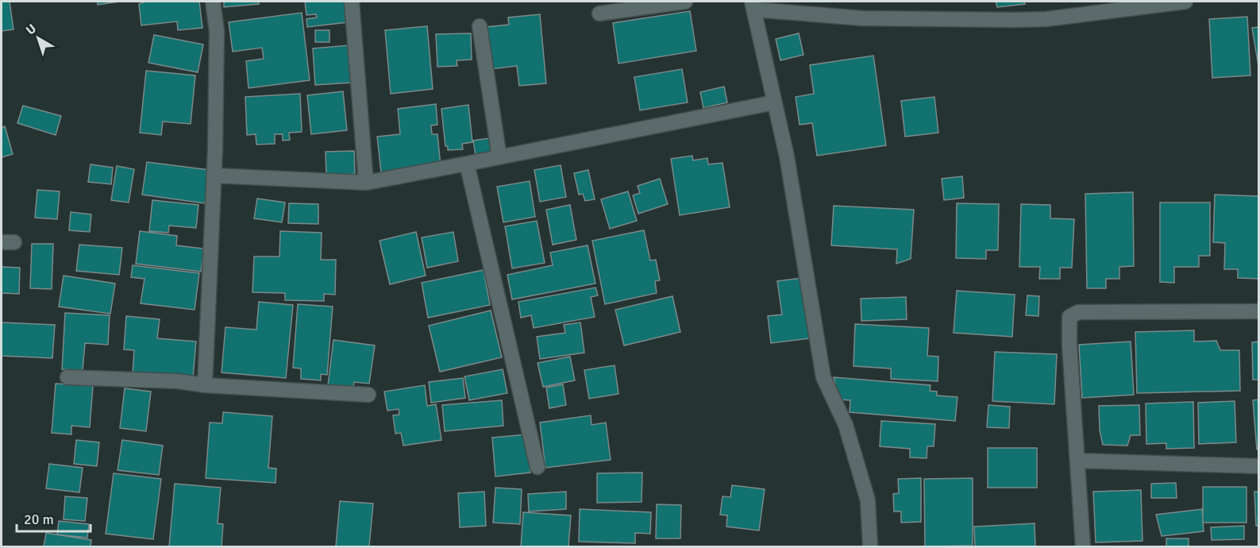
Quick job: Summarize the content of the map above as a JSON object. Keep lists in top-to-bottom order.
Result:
{
  "scale_bar": "20 m",
  "north": "top left"
}
